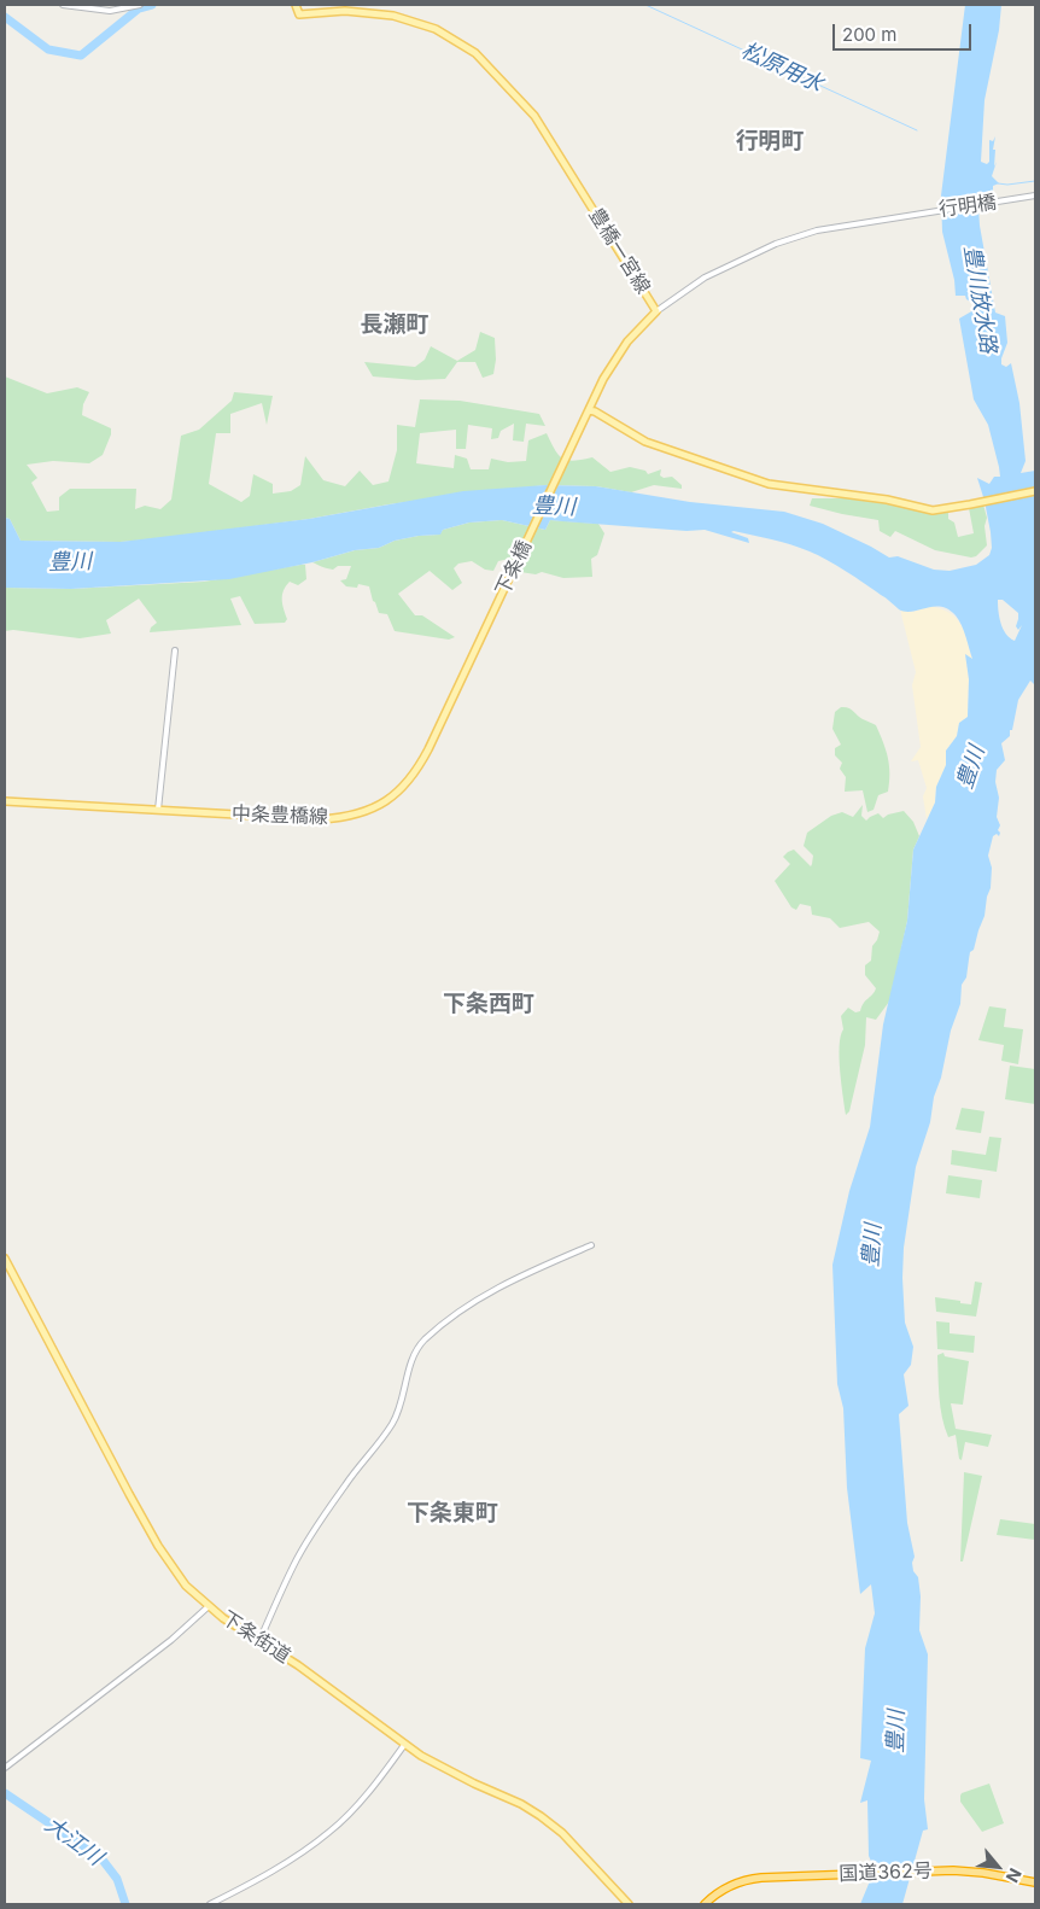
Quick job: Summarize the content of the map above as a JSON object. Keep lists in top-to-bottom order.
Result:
{
  "streets": {
    "highway": ["国道362号"],
    "main road": [
      "豊橋一宮線",
      "下条橋",
      "中条豊橋線",
      "下条街道"
    ],
    "street": ["行明橋"]
  },
  "crossings": [
    ["行明橋", "豊橋一宮線"],
    ["豊橋一宮線", "下条橋"],
    ["下条橋", "中条豊橋線"]
  ],
  "districts": [
    "行明町",
    "長瀬町",
    "下条西町",
    "下条東町"
  ],
  "water": [
    "松原用水",
    "豊川放水路",
    "豊川",
    "大江川"
  ],
  "scale_bar": "200 m",
  "north": "bottom right"
}
